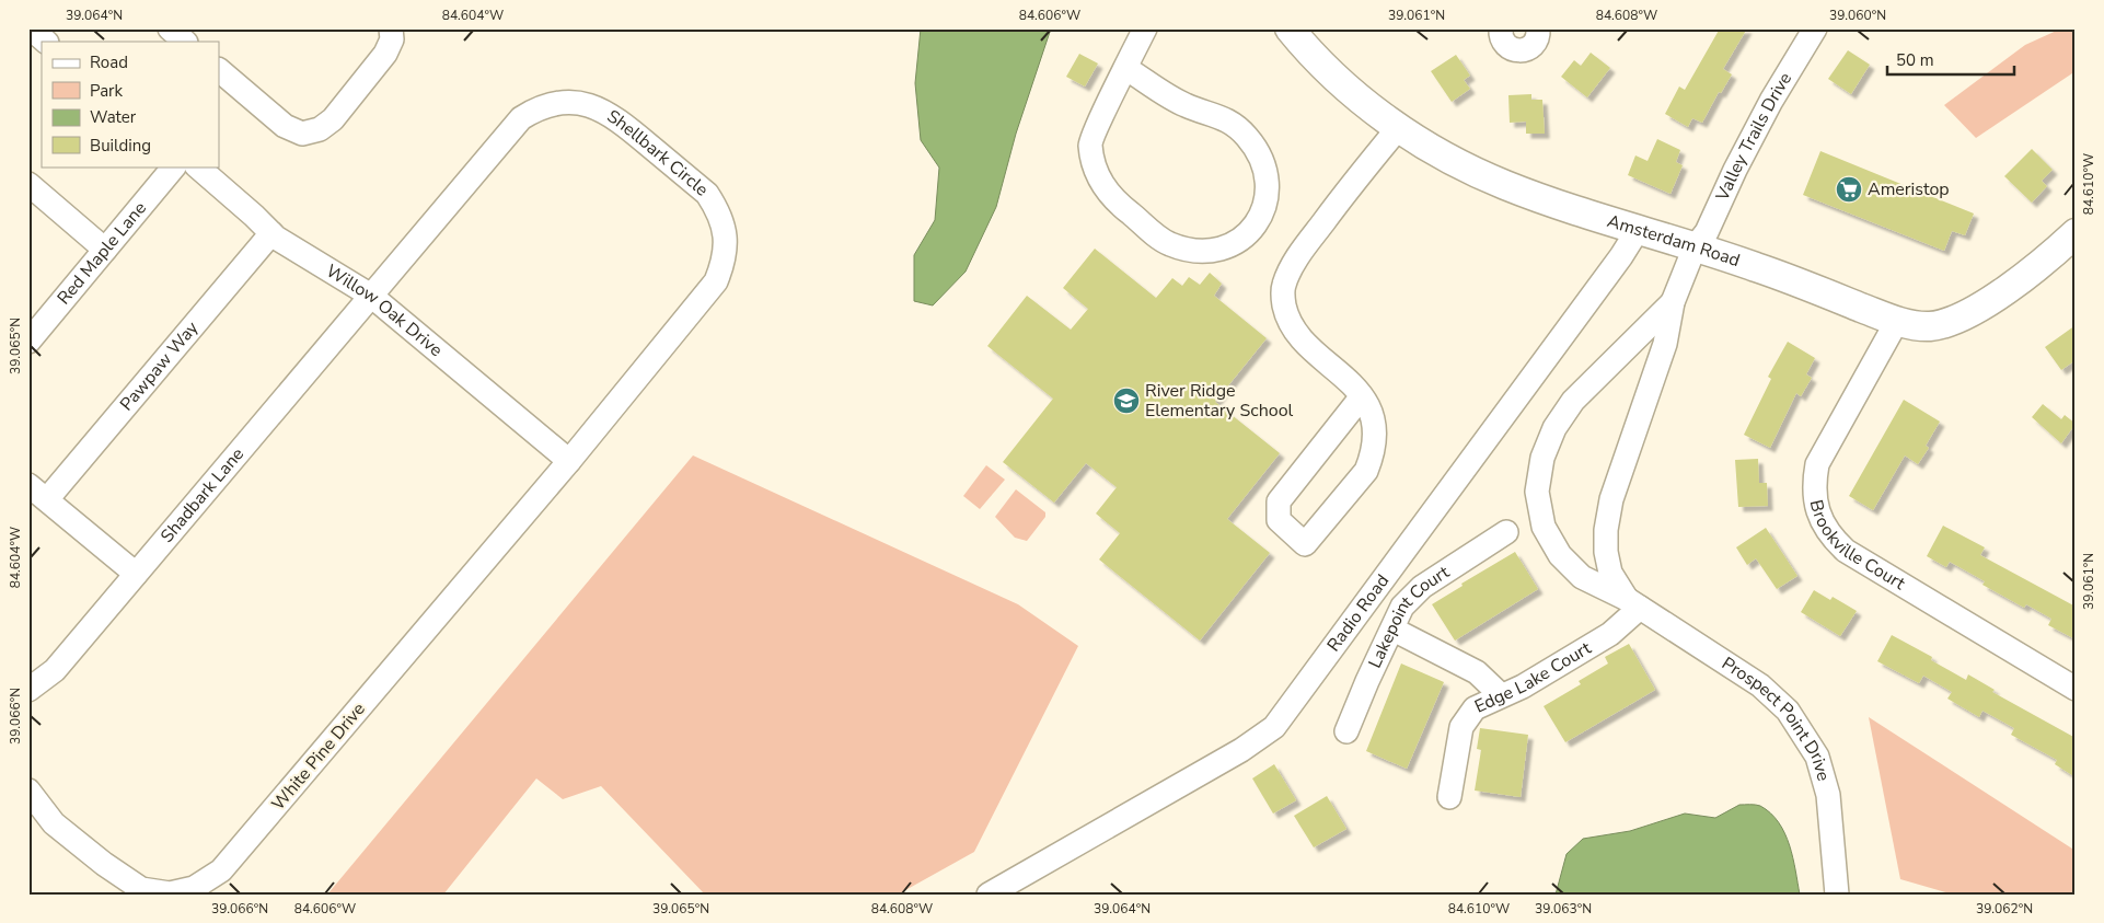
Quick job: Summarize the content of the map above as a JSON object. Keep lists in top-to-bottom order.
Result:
{
  "streets": {
    "main road": ["Amsterdam Road"],
    "street": [
      "Valley Trails Drive",
      "Shellbark Circle",
      "Red Maple Lane",
      "Willow Oak Drive",
      "Pawpaw Way",
      "Shadbark Lane",
      "Brookville Court",
      "Radio Road",
      "Lakepoint Court",
      "Edge Lake Court",
      "Prospect Point Drive",
      "White Pine Drive"
    ]
  },
  "crossings": [
    ["Valley Trails Drive", "Amsterdam Road"],
    ["Valley Trails Drive", "Prospect Point Drive"],
    ["Shellbark Circle", "Willow Oak Drive"],
    ["Shellbark Circle", "Shadbark Lane"],
    ["Shellbark Circle", "White Pine Drive"],
    ["Amsterdam Road", "Brookville Court"],
    ["Amsterdam Road", "Radio Road"],
    ["Amsterdam Road", "Prospect Point Drive"],
    ["Willow Oak Drive", "Pawpaw Way"],
    ["Willow Oak Drive", "Shadbark Lane"],
    ["Willow Oak Drive", "White Pine Drive"],
    ["Edge Lake Court", "Prospect Point Drive"]
  ],
  "places": {
    "supermarket": ["Ameristop"],
    "school or university": ["River Ridge Elementary School"]
  },
  "legend": [
    "Road",
    "Park",
    "Water",
    "Building"
  ],
  "scale_bar": "50 m",
  "coordinates": [
    "39.064°N",
    "84.604°W",
    "84.606°W",
    "39.061°N",
    "84.608°W",
    "39.060°N",
    "84.610°W",
    "39.065°N",
    "39.066°N",
    "39.063°N",
    "39.062°N"
  ]
}
